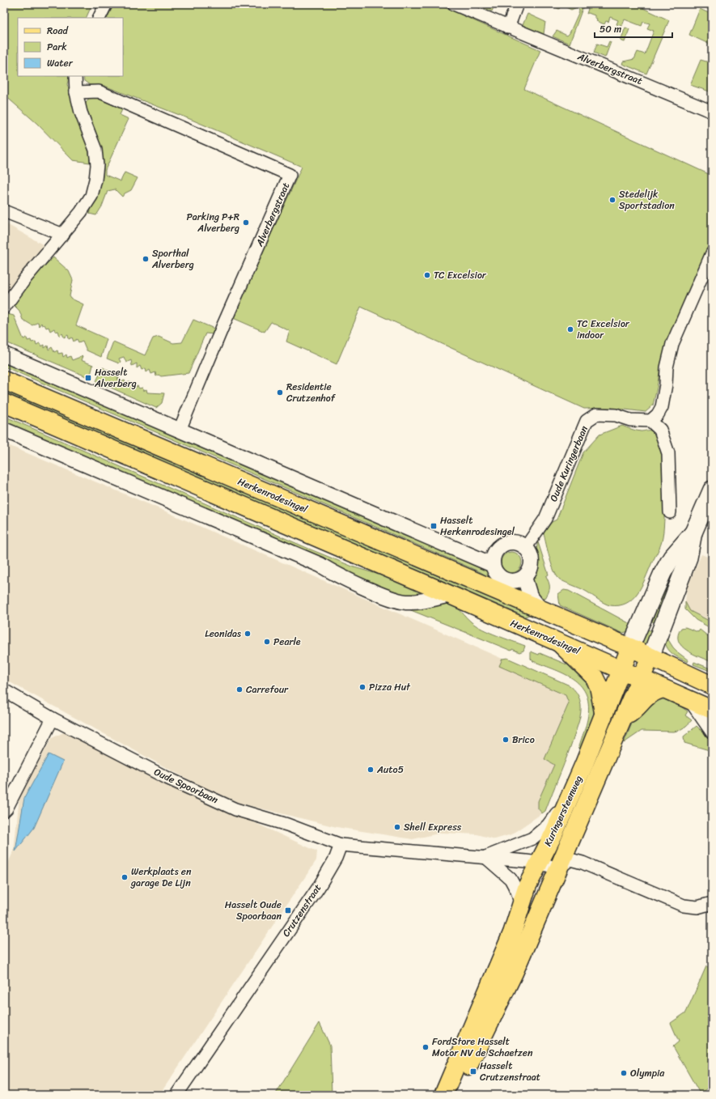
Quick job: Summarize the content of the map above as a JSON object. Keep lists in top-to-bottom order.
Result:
{
  "streets": {
    "main road": ["Herkenrodesingel", "Kuringersteenweg"],
    "street": [
      "Alverbergstraat",
      "Oude Kuringerbaan",
      "Oude Spoorbaan",
      "Crutzenstraat"
    ]
  },
  "crossings": [
    ["Oude Kuringerbaan", "Herkenrodesingel"],
    ["Herkenrodesingel", "Kuringersteenweg"],
    ["Oude Spoorbaan", "Crutzenstraat"]
  ],
  "places": {
    "other": [
      "Stedelijk Sportstadion",
      "Parking P+R Alverberg",
      "Sporthal Alverberg",
      "TC Excelsior",
      "TC Excelsior indoor",
      "Residentie Crutzenhof",
      "Leonidas",
      "Pearle",
      "Pizza Hut",
      "Carrefour",
      "Brico",
      "Auto5",
      "Shell Express",
      "Werkplaats en garage De Lijn",
      "FordStore Hasselt Motor NV de Schaetzen",
      "Olympia"
    ],
    "transit": [
      "Hasselt Alverberg",
      "Hasselt Herkenrodesingel",
      "Hasselt Oude Spoorbaan",
      "Hasselt Crutzenstraat"
    ]
  },
  "legend": ["Road", "Park", "Water"],
  "scale_bar": "50 m"
}
